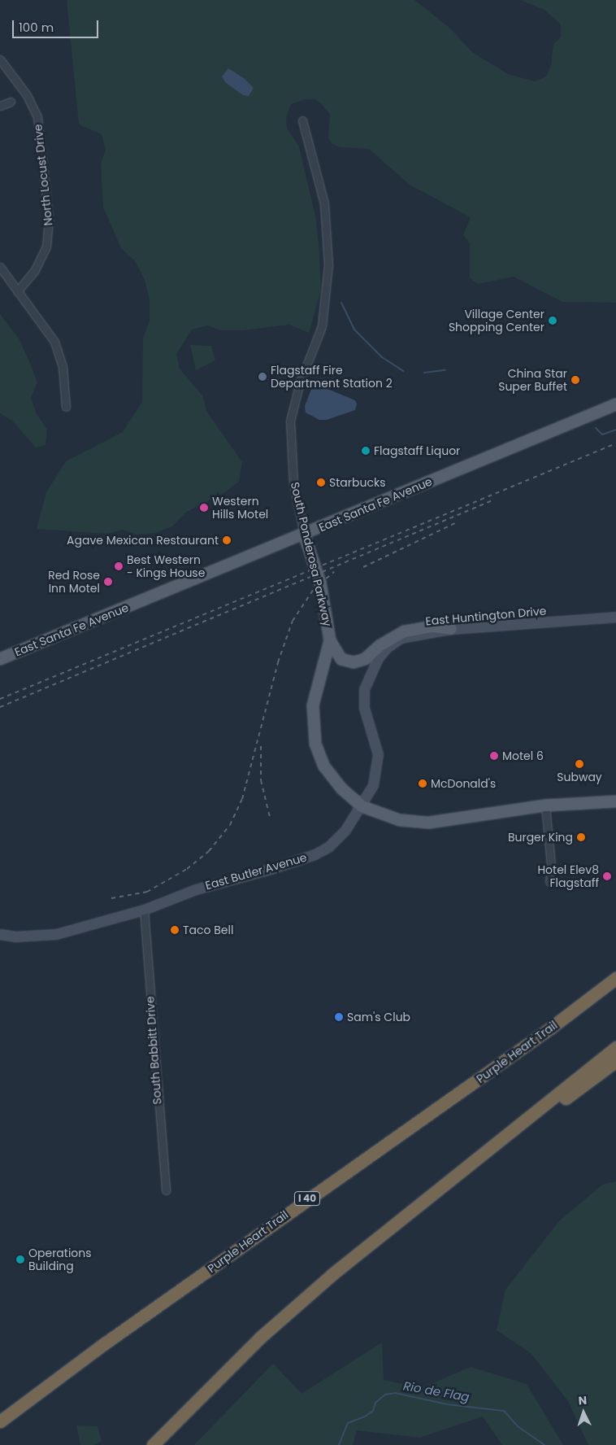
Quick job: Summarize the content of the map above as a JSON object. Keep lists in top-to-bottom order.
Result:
{
  "streets": {
    "highway": ["Purple Heart Trail", "I 40"],
    "main road": ["East Santa Fe Avenue", "South Ponderosa Parkway"],
    "street": [
      "North Locust Drive",
      "East Huntington Drive",
      "East Butler Avenue",
      "South Babbitt Drive"
    ]
  },
  "crossings": [
    ["East Santa Fe Avenue", "South Ponderosa Parkway"],
    ["South Ponderosa Parkway", "East Huntington Drive"],
    ["South Ponderosa Parkway", "East Butler Avenue"],
    ["East Huntington Drive", "East Butler Avenue"],
    ["East Butler Avenue", "South Babbitt Drive"]
  ],
  "water": ["Rio de Flag"],
  "places": [
    "Village Center Shopping Center",
    "Flagstaff Fire Department Station 2",
    "China Star Super Buffet",
    "Flagstaff Liquor",
    "Starbucks",
    "Western Hills Motel",
    "Agave Mexican Restaurant",
    "Best Western - Kings House",
    "Red Rose Inn Motel",
    "Motel 6",
    "Subway",
    "McDonald's",
    "Burger King",
    "Hotel Elev8 Flagstaff",
    "Taco Bell",
    "Sam's Club",
    "Operations Building"
  ],
  "scale_bar": "100 m",
  "north": "top"
}
